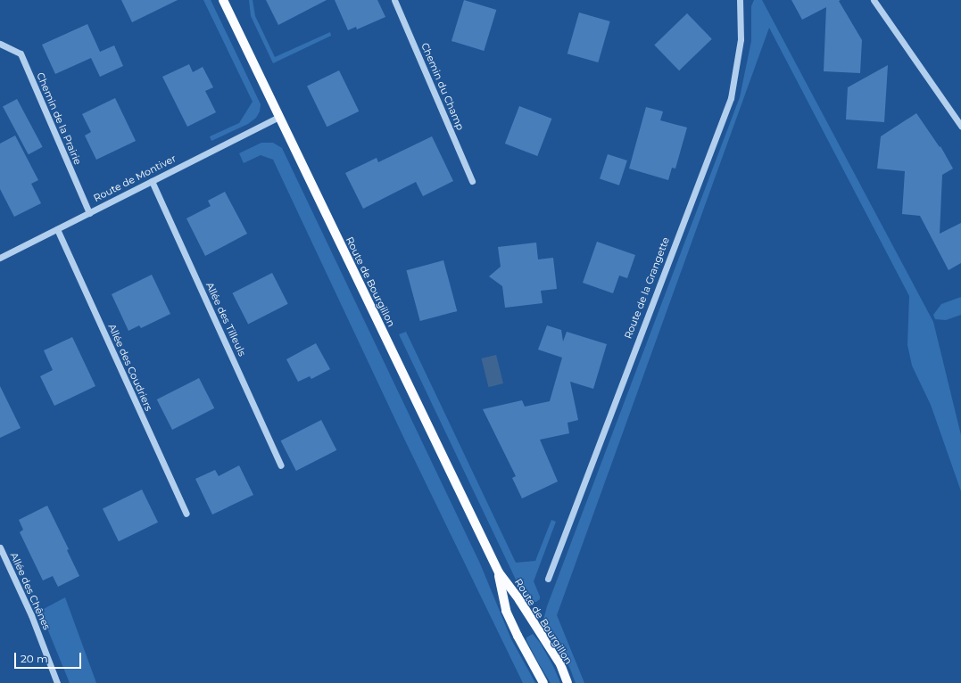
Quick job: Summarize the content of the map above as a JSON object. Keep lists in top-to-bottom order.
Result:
{
  "streets": {
    "main road": ["Route de Bourgillon"],
    "street": [
      "Chemin du Champ",
      "Chemin de la Prairie",
      "Route de Montiver",
      "Route de la Grangette",
      "Allée des Tilleuls",
      "Allée des Coudriers",
      "Allée des Chênes"
    ]
  },
  "crossings": [
    ["Chemin de la Prairie", "Route de Montiver"],
    ["Route de Montiver", "Route de Bourgillon"],
    ["Route de Montiver", "Allée des Tilleuls"],
    ["Route de Montiver", "Allée des Coudriers"]
  ],
  "scale_bar": "20 m"
}
